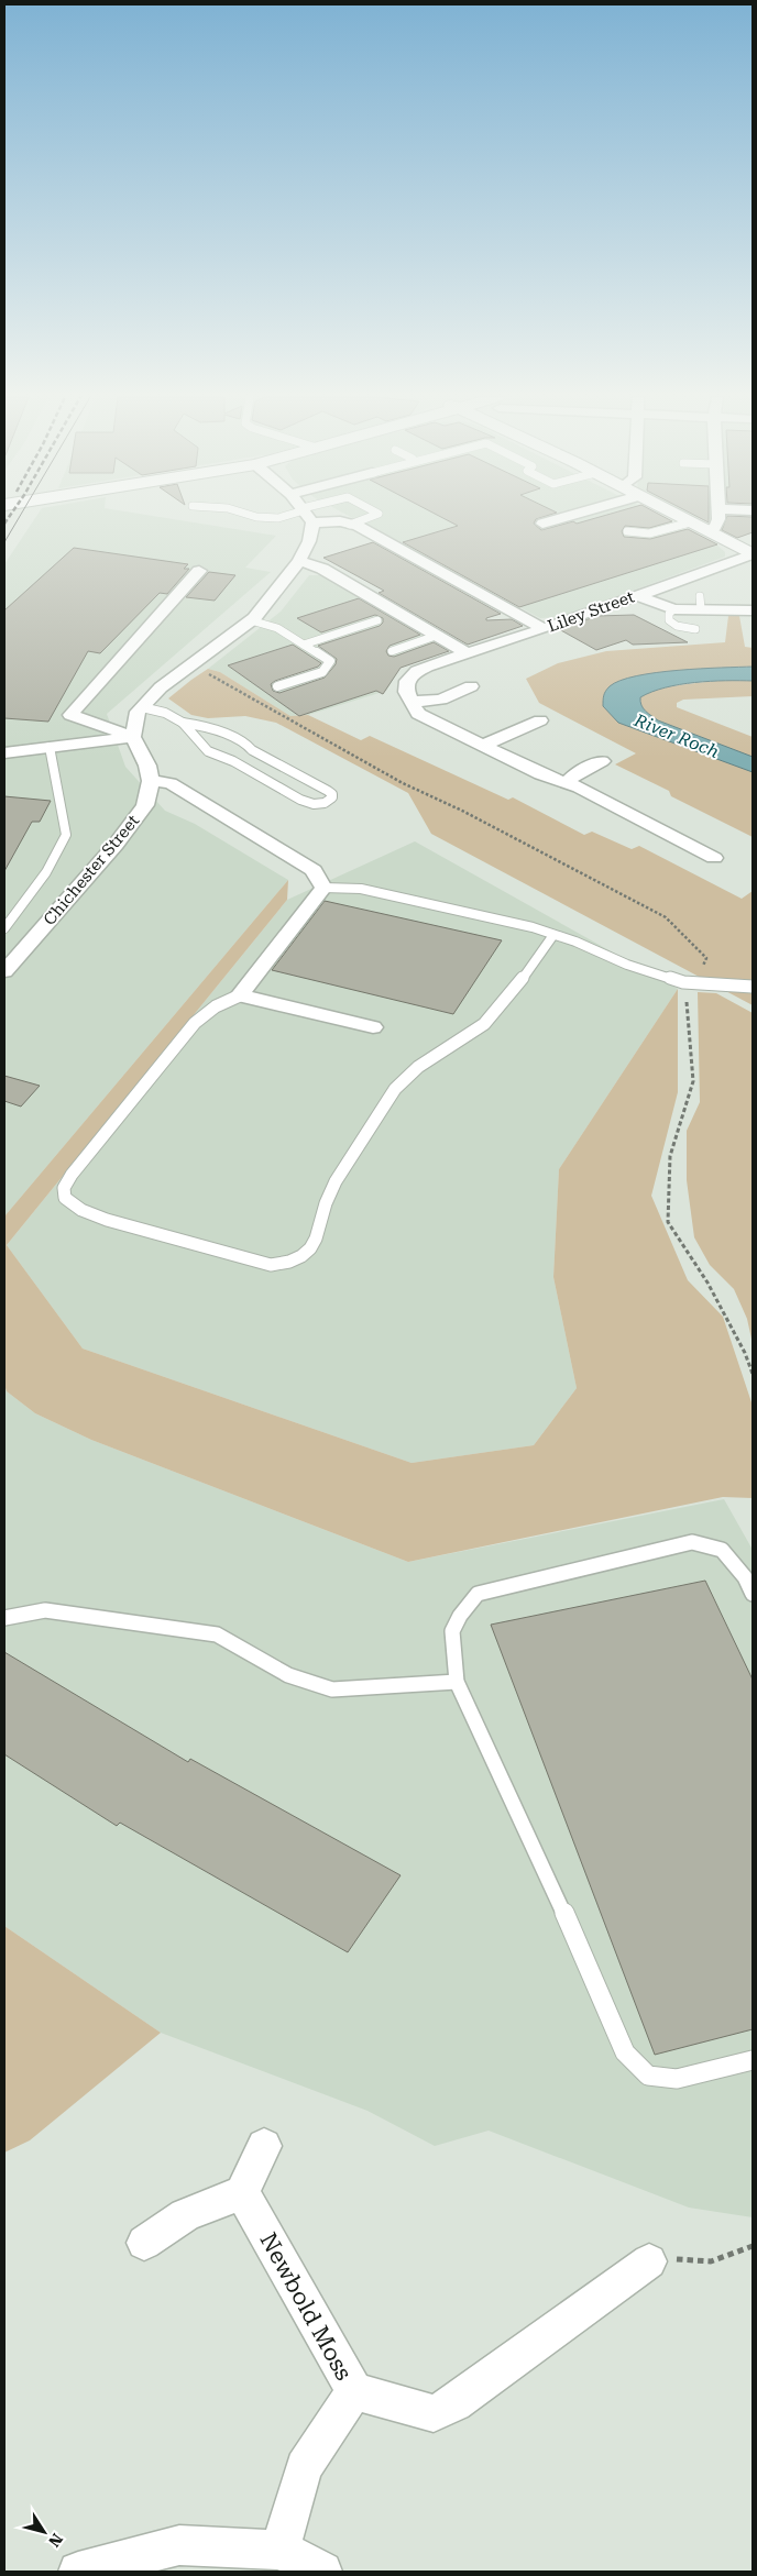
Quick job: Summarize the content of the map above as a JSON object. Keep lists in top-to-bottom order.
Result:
{
  "streets": {
    "street": ["Liley Street", "Chichester Street", "Newbold Moss"]
  },
  "water": ["River Roch"],
  "north": "bottom right"
}
